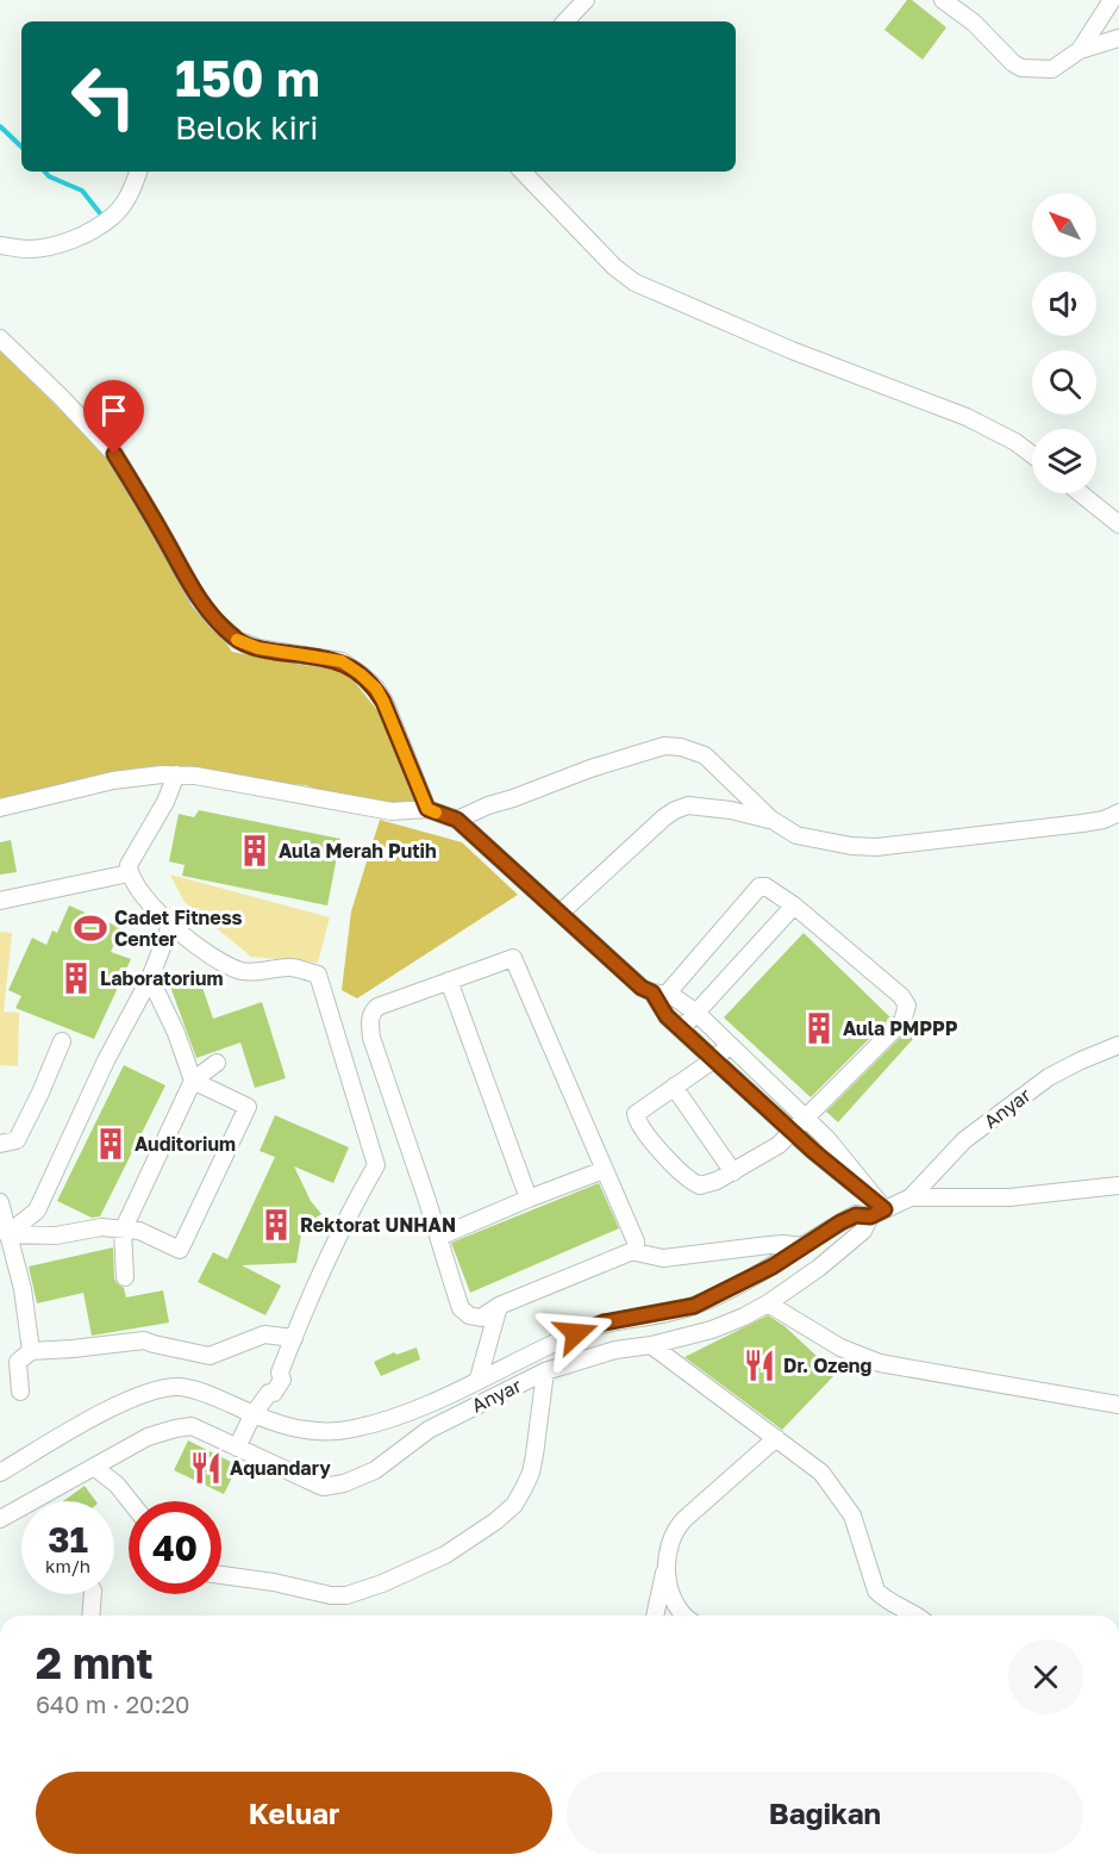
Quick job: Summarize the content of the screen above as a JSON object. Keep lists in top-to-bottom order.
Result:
{
  "streets": {
    "street": ["Anyar"]
  },
  "places": {
    "building": [
      "Aula Merah Putih",
      "Laboratorium",
      "Aula PMPPP",
      "Auditorium",
      "Rektorat UNHAN"
    ],
    "sports": ["Cadet Fitness Center"],
    "restaurant": ["Dr. Ozeng", "Aquandary"]
  },
  "north": "top left",
  "page": {
    "turn": ["150 m", "Belok kiri"],
    "speed": "31 km/h",
    "limit": "40",
    "heading": ["2 mnt", "640 m · 20:20"],
    "buttons": ["Keluar", "Bagikan"]
  }
}
